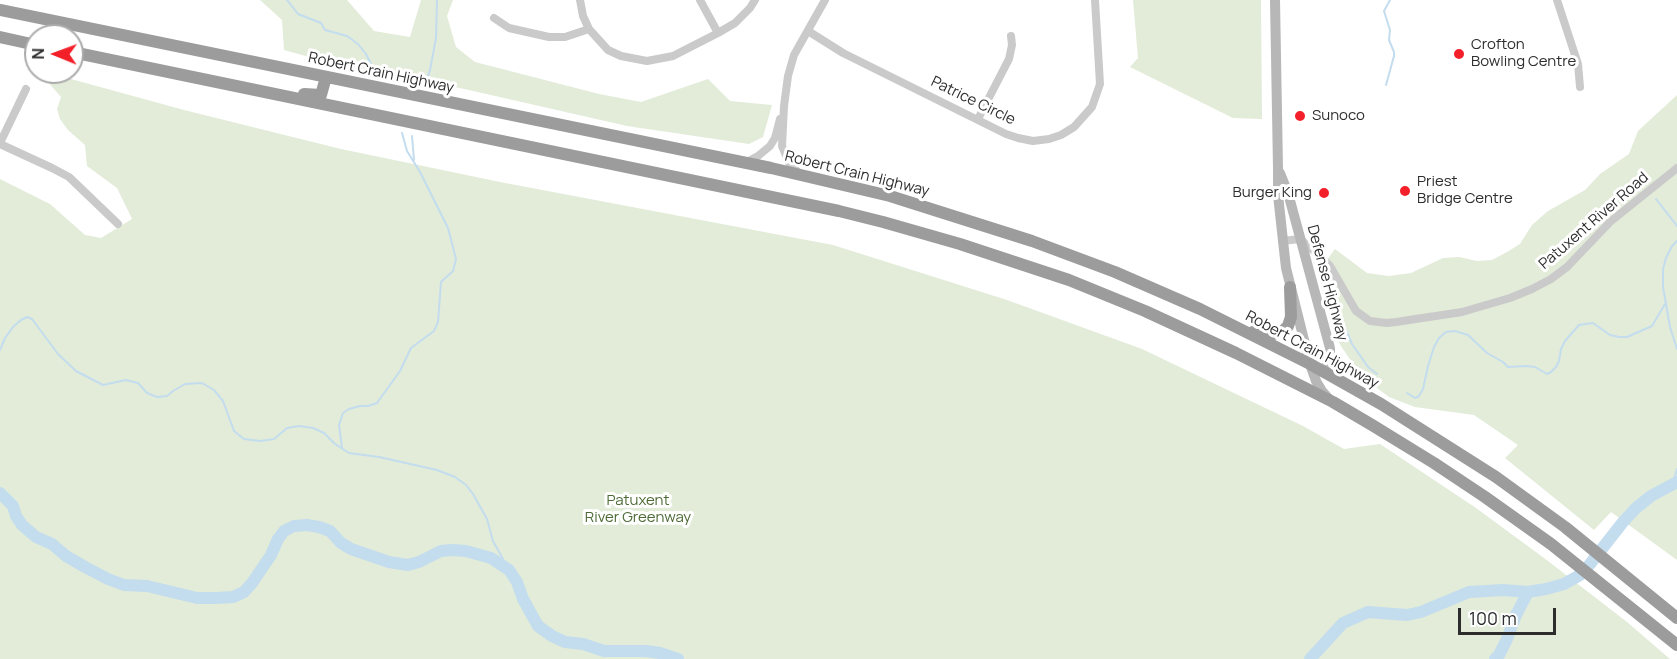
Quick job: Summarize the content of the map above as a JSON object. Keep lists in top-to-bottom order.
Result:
{
  "streets": {
    "highway": ["Robert Crain Highway"],
    "main road": ["Defense Highway"],
    "street": ["Patrice Circle", "Patuxent River Road"]
  },
  "crossings": [
    ["Robert Crain Highway", "Defense Highway"],
    ["Patuxent River Road", "Defense Highway"]
  ],
  "parks": ["Patuxent River Greenway"],
  "places": [
    "Crofton Bowling Centre",
    "Sunoco",
    "Priest Bridge Centre",
    "Burger King"
  ],
  "scale_bar": "100 m",
  "north": "left"
}
